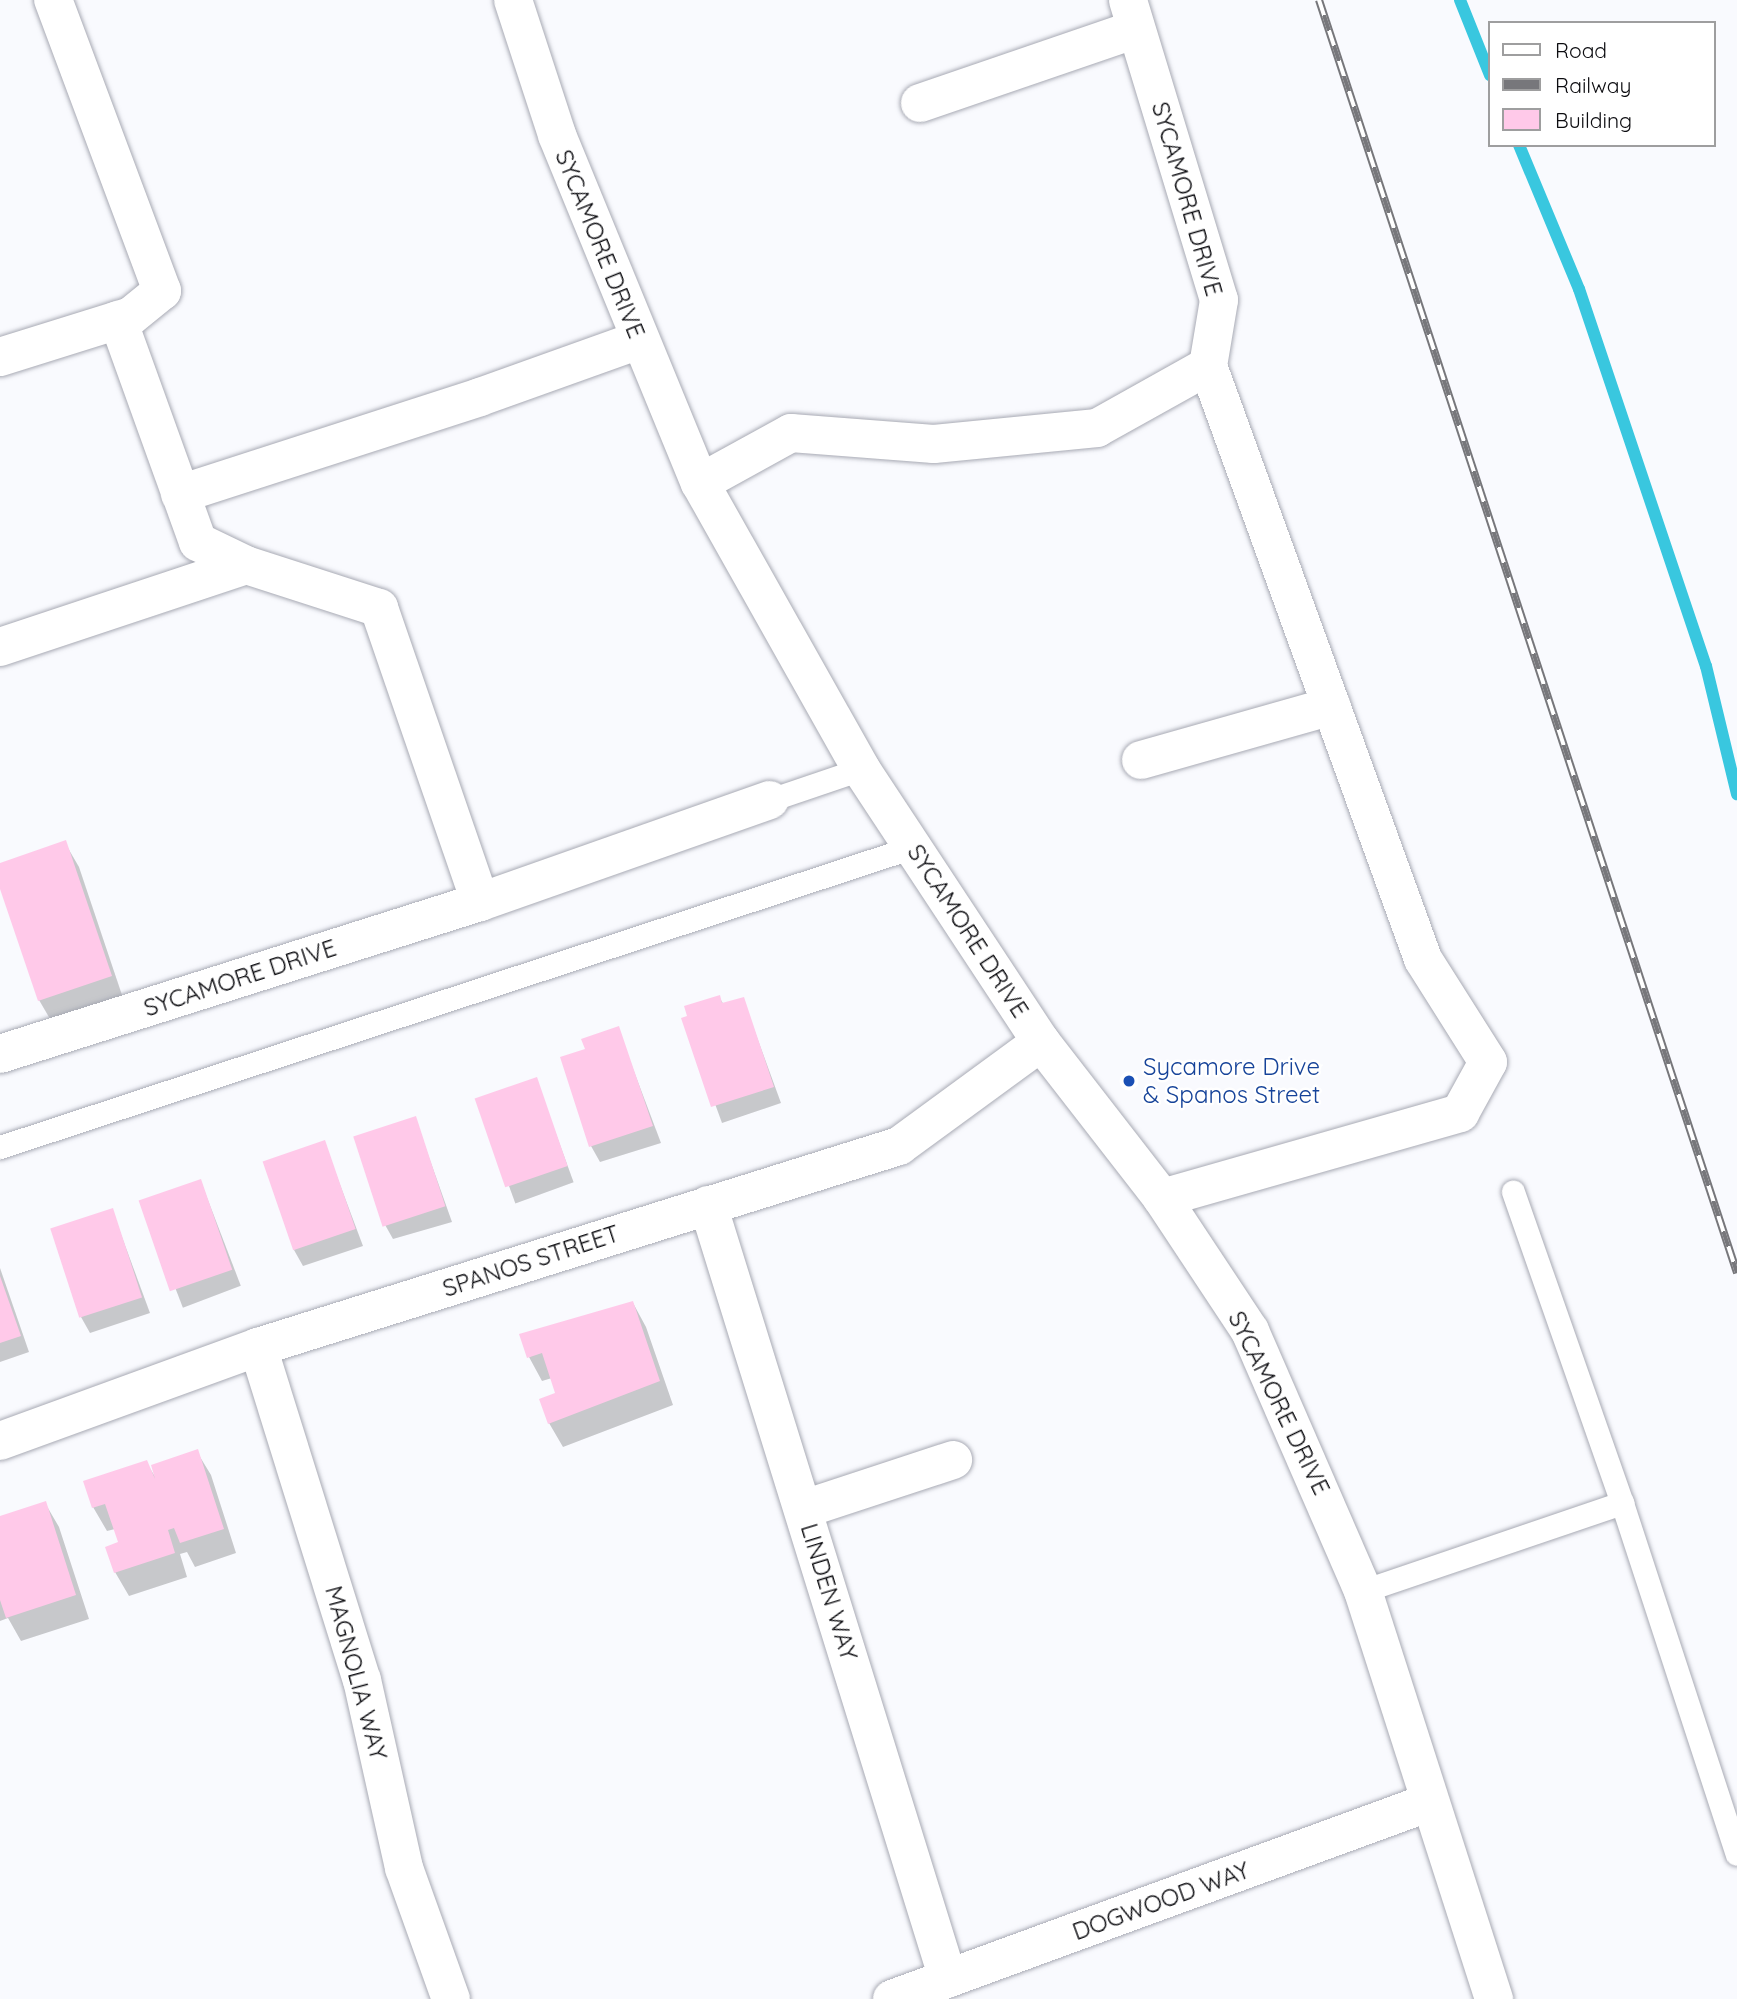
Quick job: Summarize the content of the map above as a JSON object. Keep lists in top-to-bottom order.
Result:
{
  "streets": {
    "street": [
      "SYCAMORE DRIVE",
      "SPANOS STREET",
      "LINDEN WAY",
      "MAGNOLIA WAY",
      "DOGWOOD WAY"
    ]
  },
  "crossings": [
    ["SYCAMORE DRIVE", "SPANOS STREET"],
    ["SYCAMORE DRIVE", "DOGWOOD WAY"],
    ["SPANOS STREET", "LINDEN WAY"],
    ["SPANOS STREET", "MAGNOLIA WAY"],
    ["LINDEN WAY", "DOGWOOD WAY"]
  ],
  "places": ["Sycamore Drive & Spanos Street"],
  "legend": ["Road", "Railway", "Building"]
}
